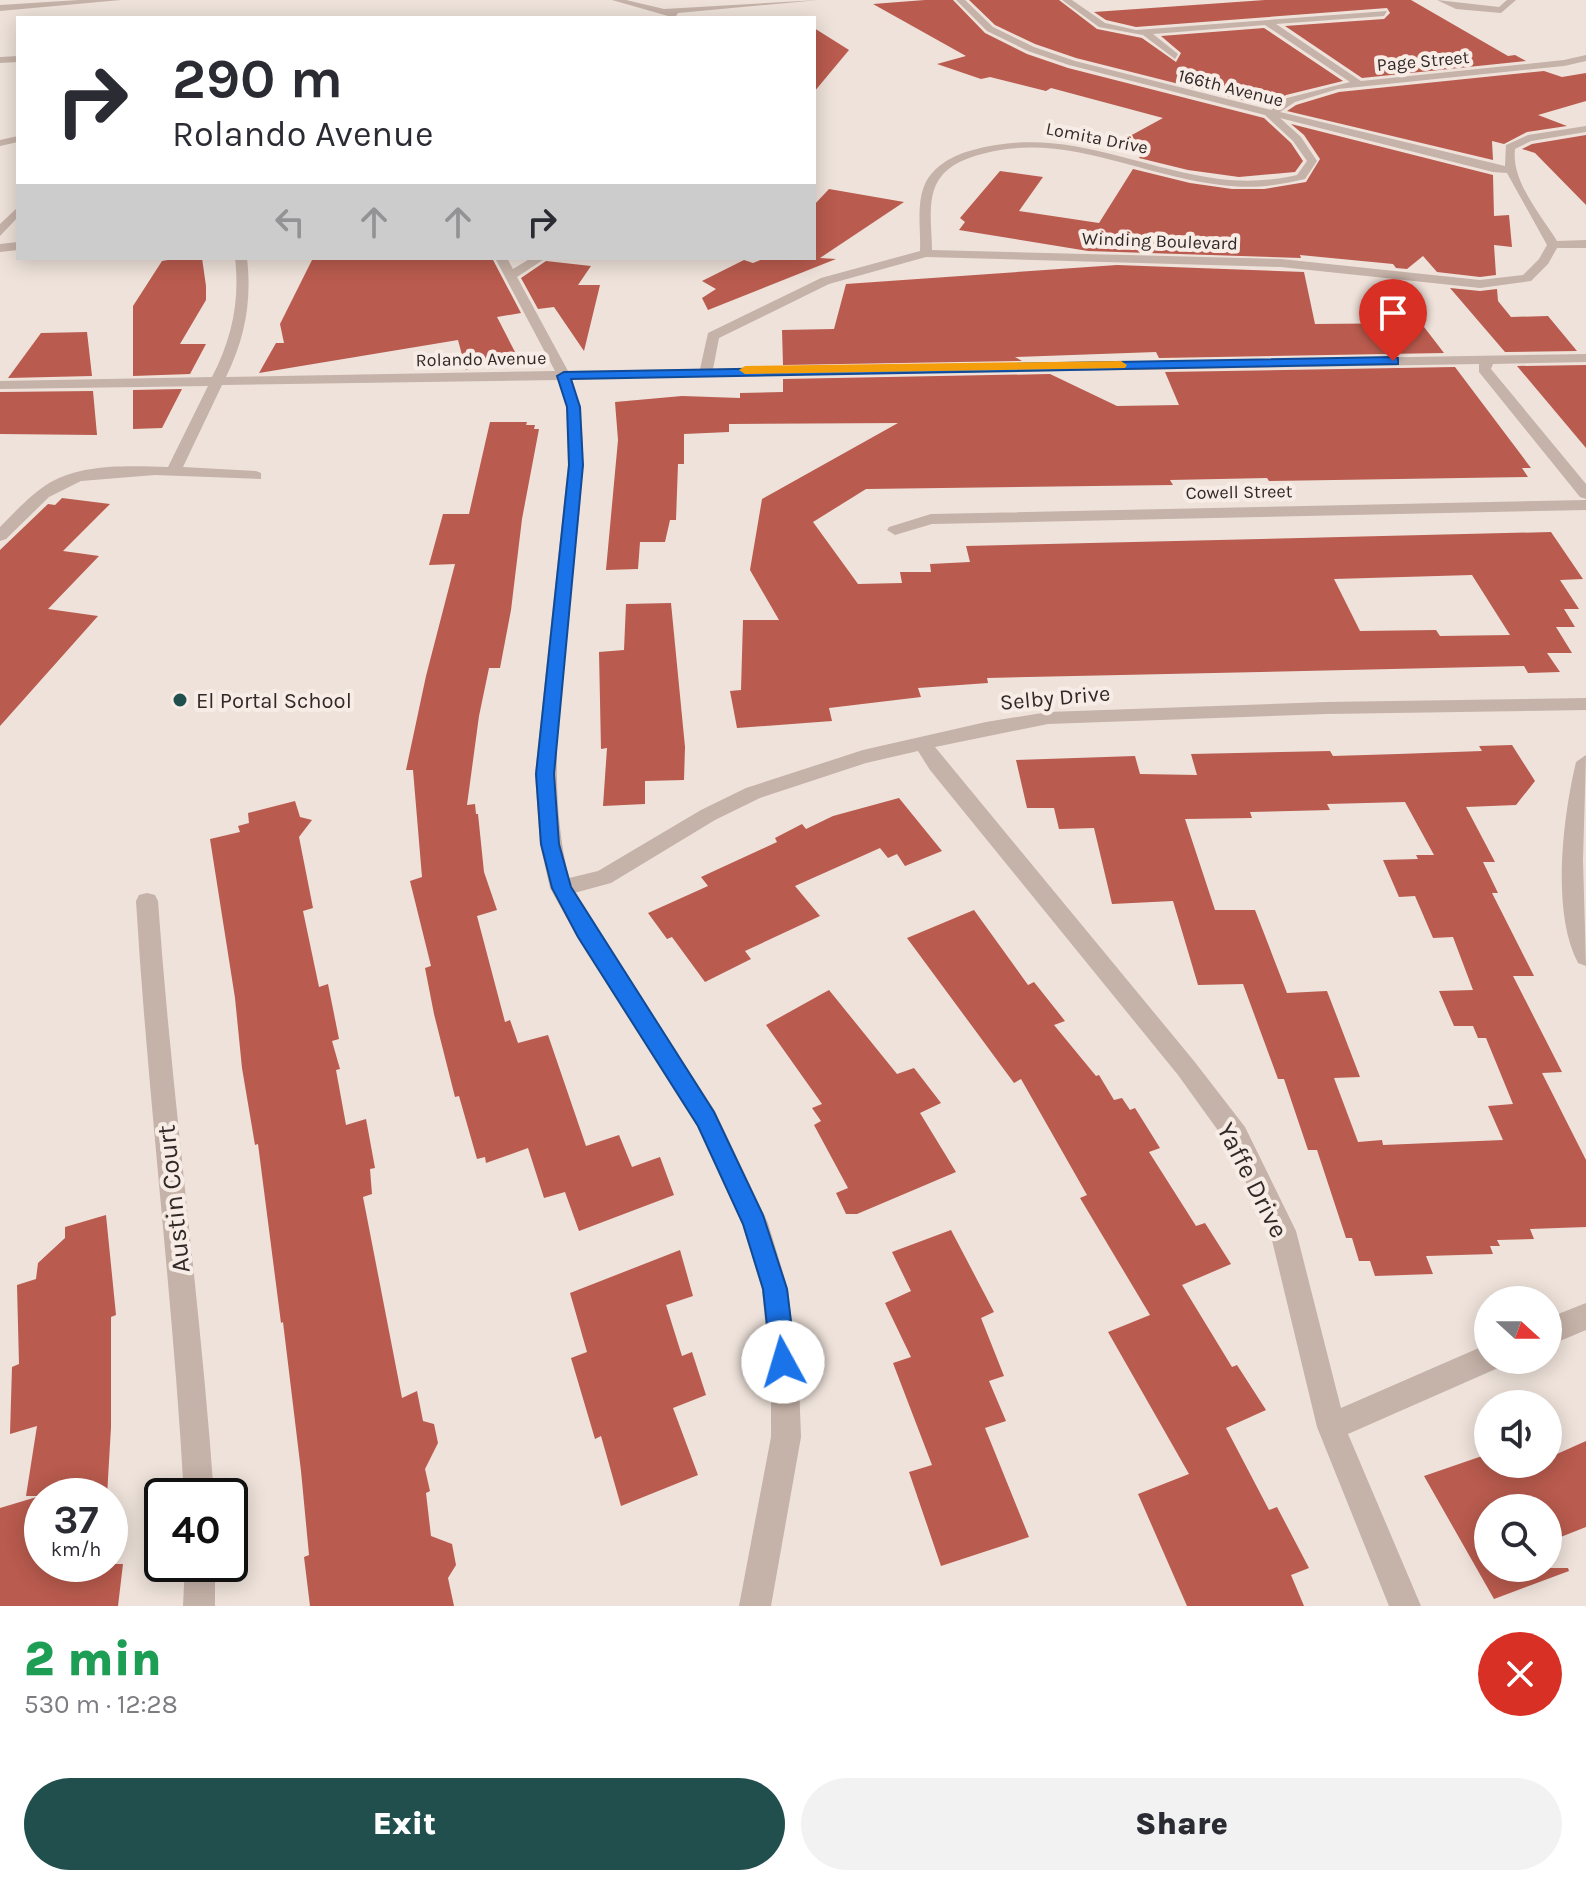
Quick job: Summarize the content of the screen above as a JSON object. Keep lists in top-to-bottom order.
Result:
{
  "streets": {
    "street": [
      "Page Street",
      "166th Avenue",
      "Lomita Drive",
      "Winding Boulevard",
      "Rolando Avenue",
      "Cowell Street",
      "Selby Drive",
      "Yaffe Drive",
      "Austin Court"
    ]
  },
  "crossings": [
    ["Page Street", "166th Avenue"],
    ["Page Street", "Lomita Drive"],
    ["166th Avenue", "Lomita Drive"],
    ["Lomita Drive", "Winding Boulevard"],
    ["Winding Boulevard", "Rolando Avenue"],
    ["Selby Drive", "Yaffe Drive"]
  ],
  "places": ["El Portal School"],
  "north": "right",
  "page": {
    "turn": ["290 m", "Rolando Avenue"],
    "speed": "37 km/h",
    "limit": "40",
    "heading": ["2 min", "530 m · 12:28"],
    "buttons": ["Exit", "Share"]
  }
}
